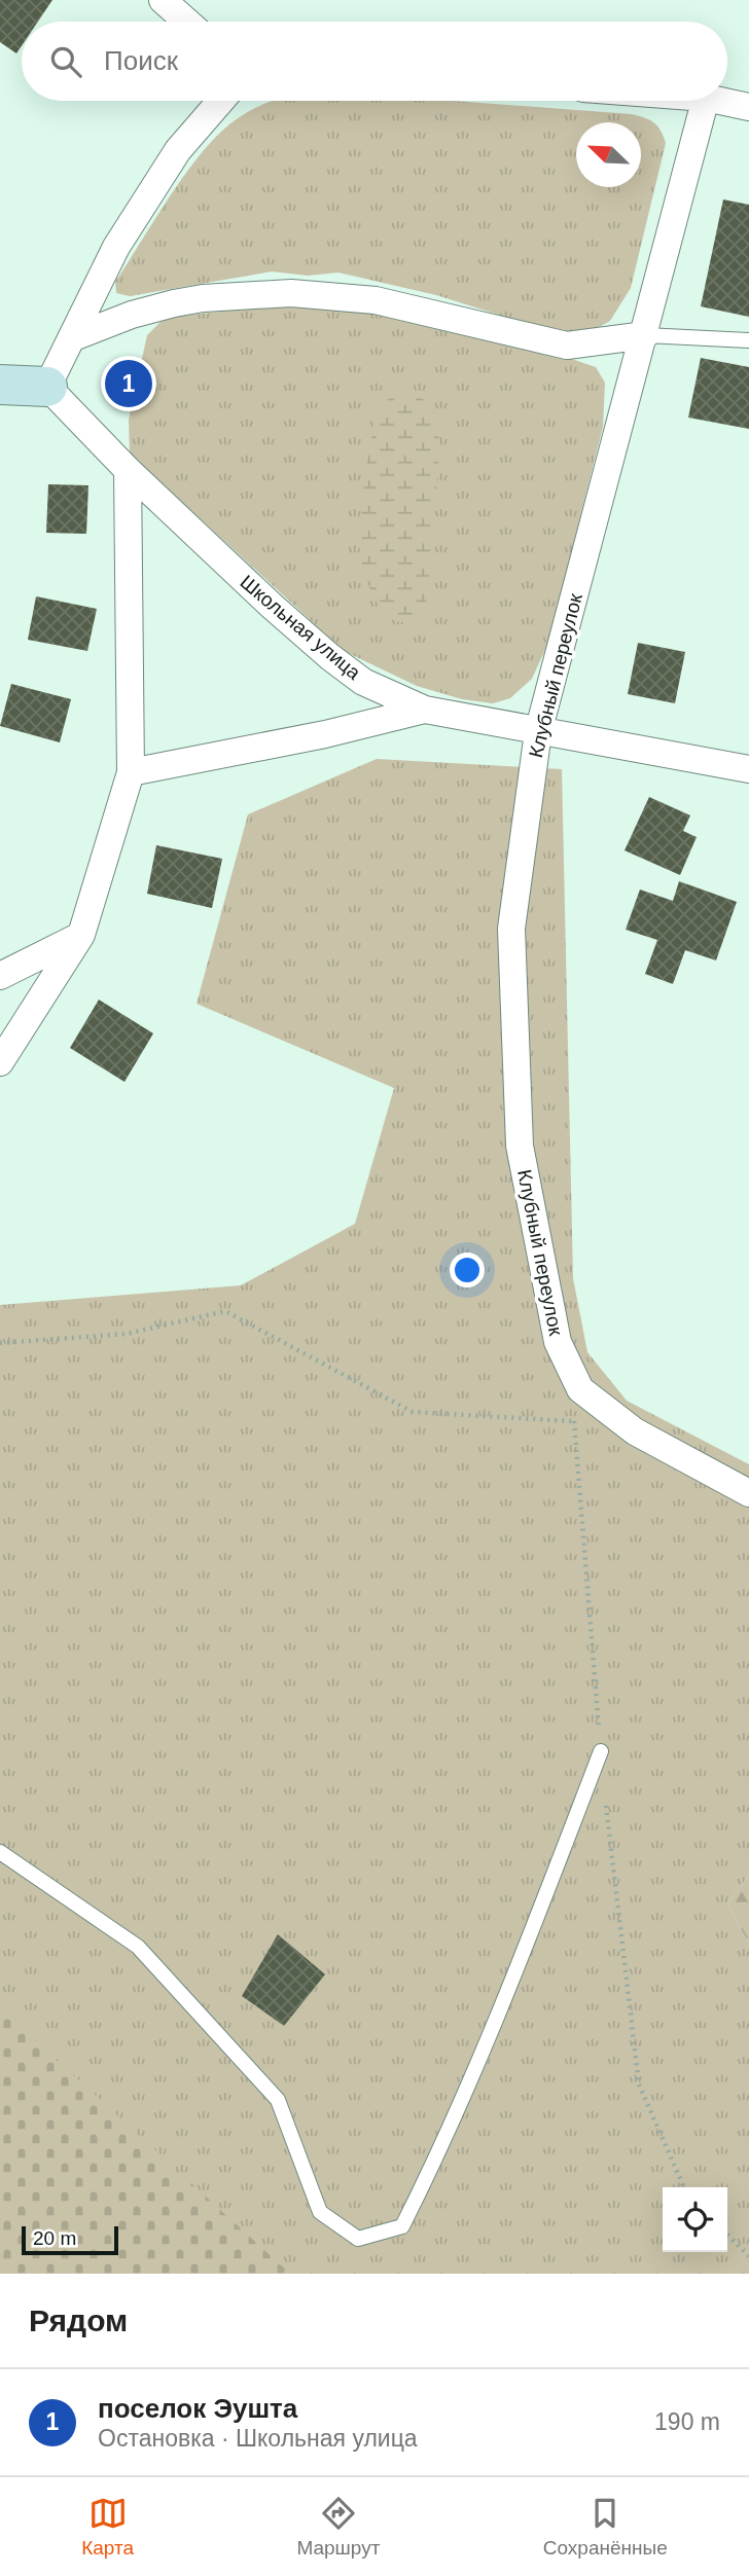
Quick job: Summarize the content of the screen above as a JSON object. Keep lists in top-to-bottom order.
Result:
{
  "streets": {
    "street": ["Школьная улица", "Клубный переулок"]
  },
  "crossings": [
    ["Школьная улица", "Клубный переулок"]
  ],
  "scale_bar": "20 m",
  "north": "top left",
  "page": {
    "search": "Поиск",
    "pins": "1",
    "scale": "20 m",
    "heading": "Рядом",
    "list": [
      {
        "mark": "1",
        "name": "поселок Эушта",
        "note": "Остановка · Школьная улица",
        "value": "190 m"
      }
    ],
    "nav": ["Карта", "Маршрут", "Сохранённые"]
  }
}
